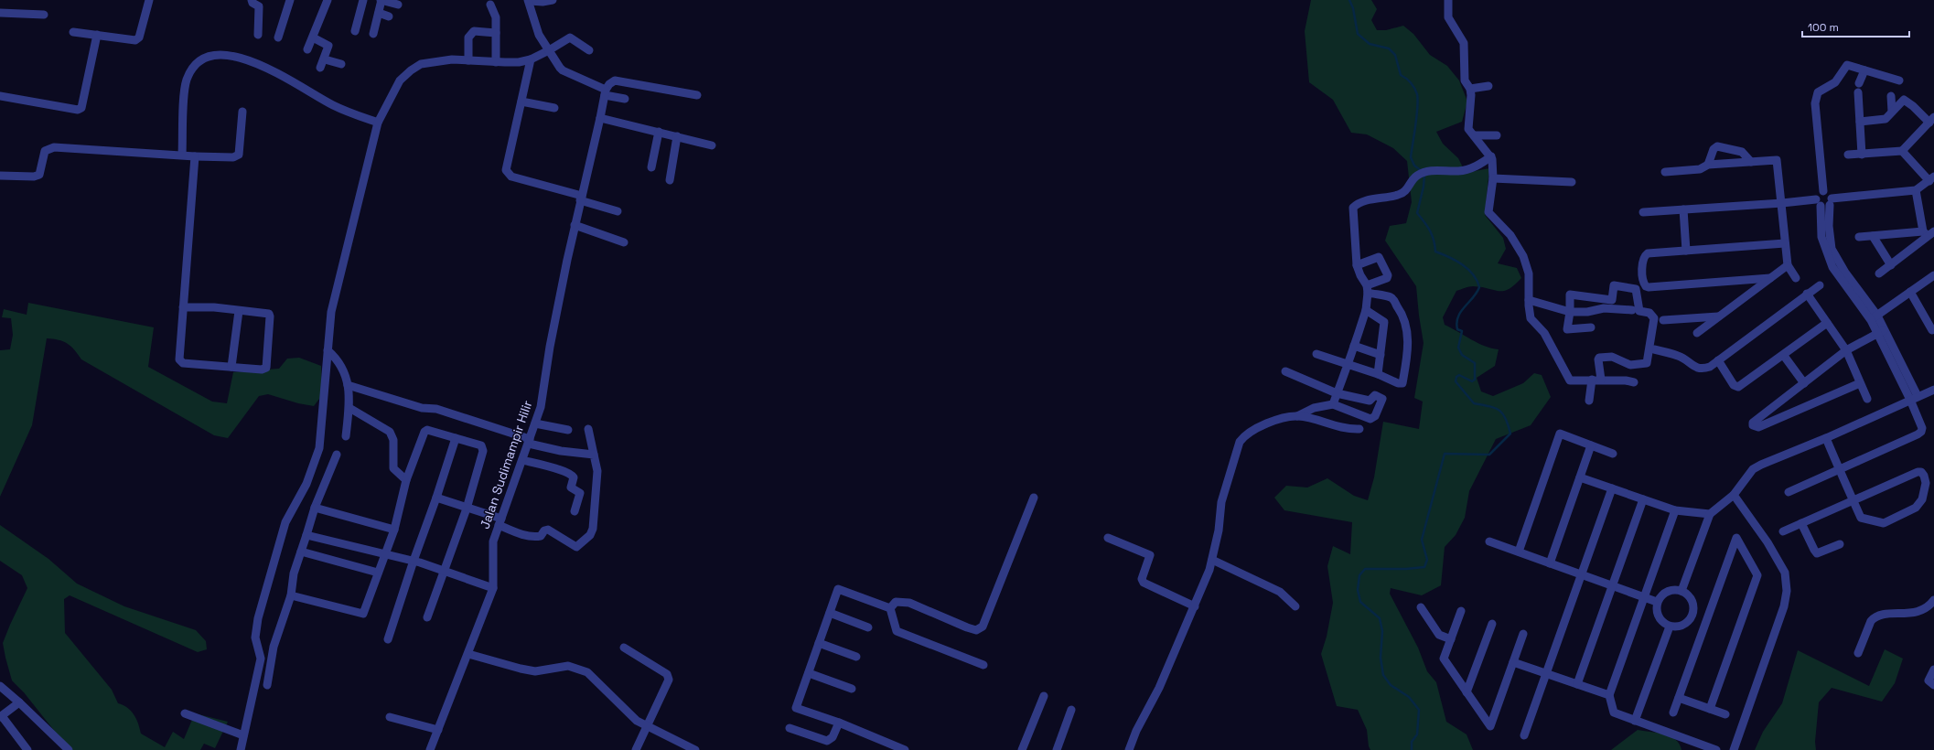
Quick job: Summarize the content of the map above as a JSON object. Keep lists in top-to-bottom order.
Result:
{
  "streets": {
    "street": ["Jalan Sudimampir Hilir"]
  },
  "scale_bar": "100 m"
}
